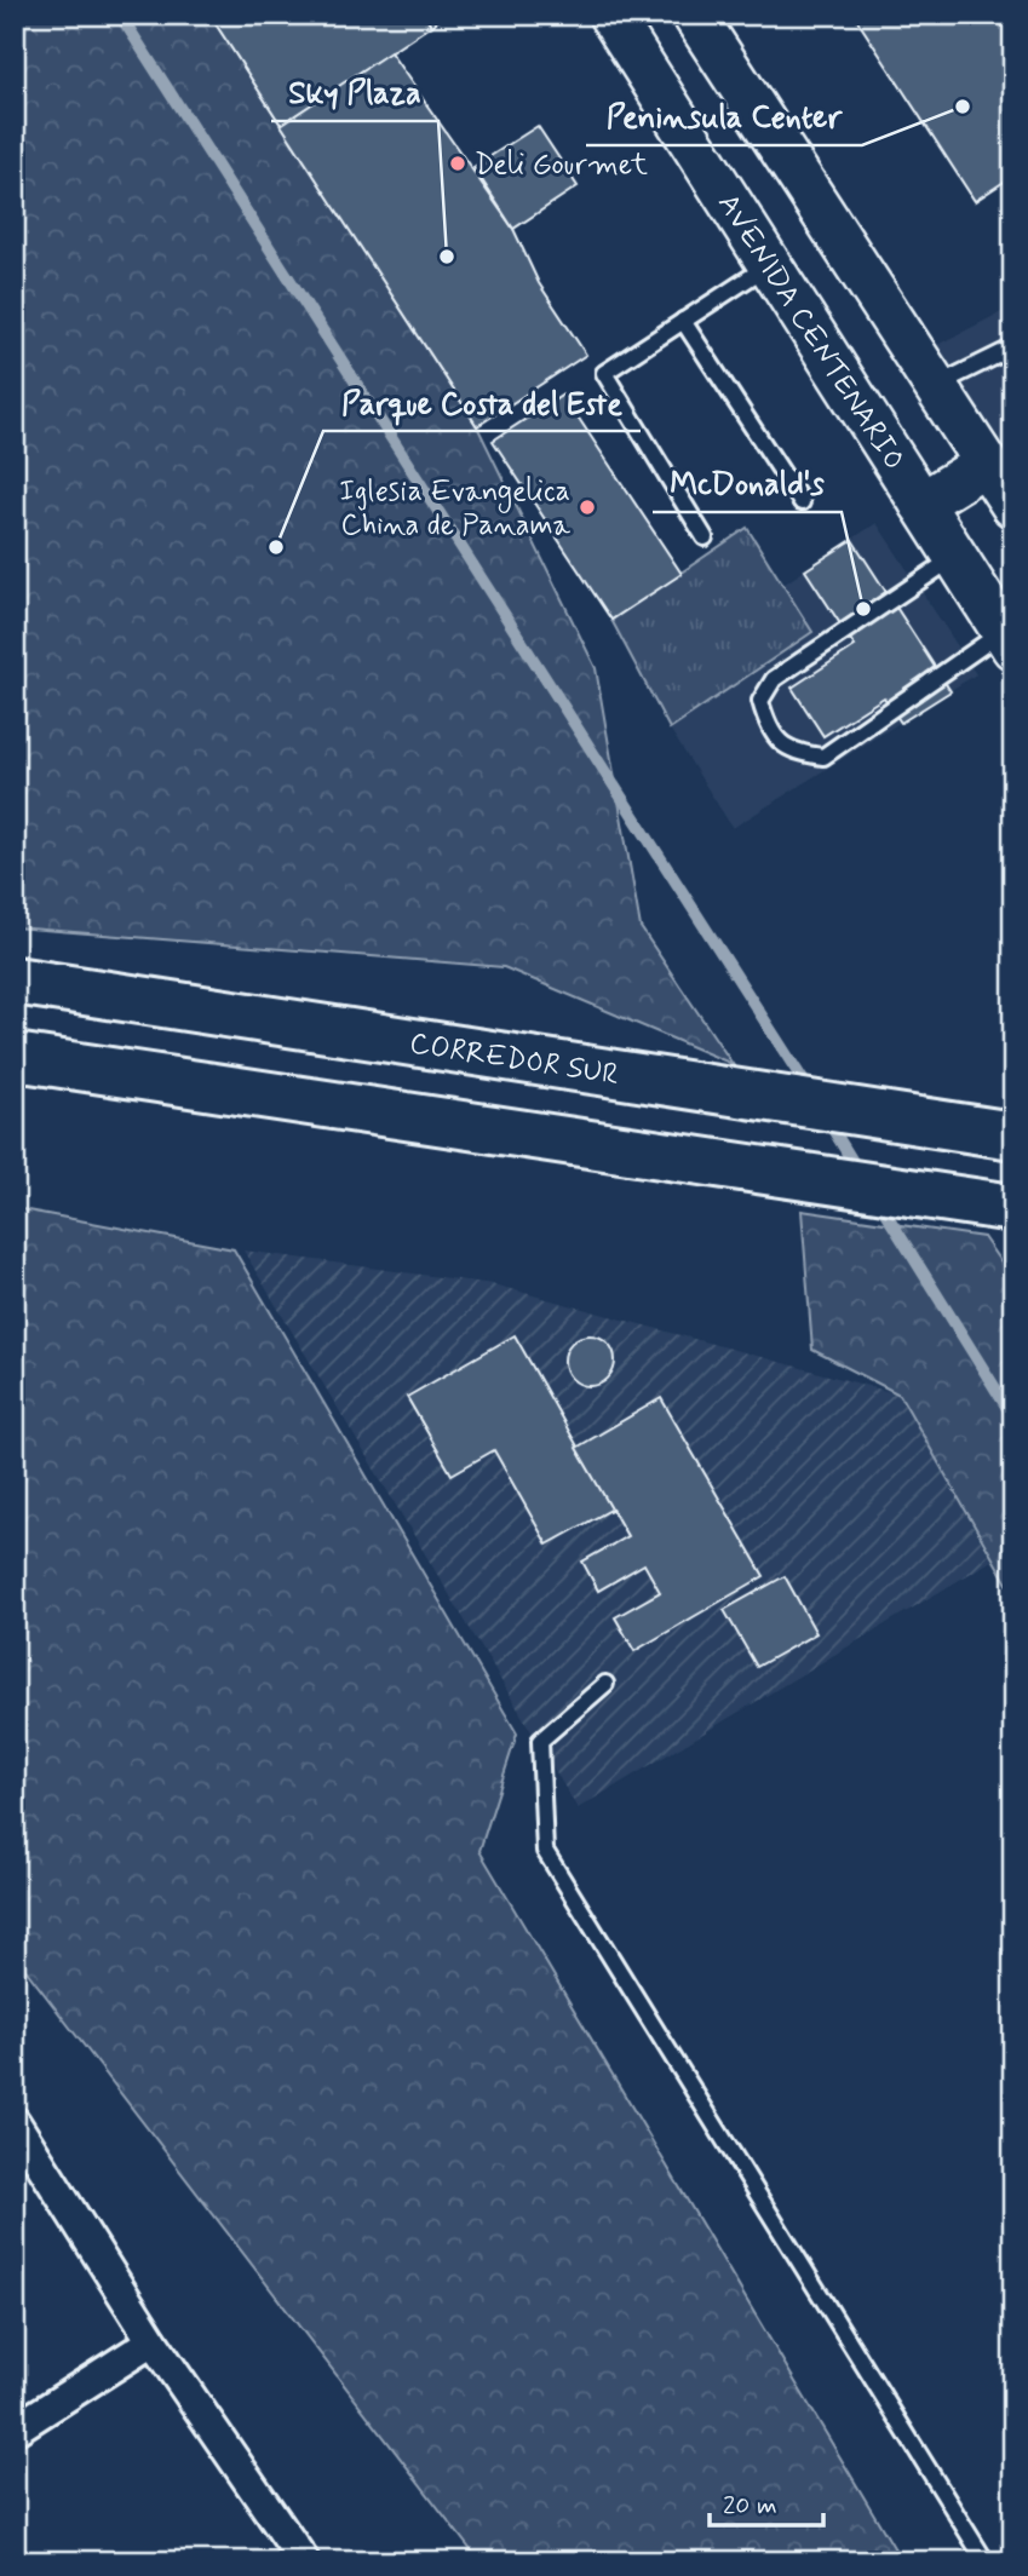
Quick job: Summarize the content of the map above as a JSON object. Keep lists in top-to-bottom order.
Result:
{
  "streets": {
    "highway": ["CORREDOR SUR"],
    "main road": ["AVENIDA CENTENARIO"]
  },
  "places": [
    "Peninsula Center",
    "Deli Gourmet",
    "Sky Plaza",
    "Iglesia Evangelica China de Panama",
    "Parque Costa del Este",
    "McDonald's"
  ],
  "scale_bar": "20 m"
}
